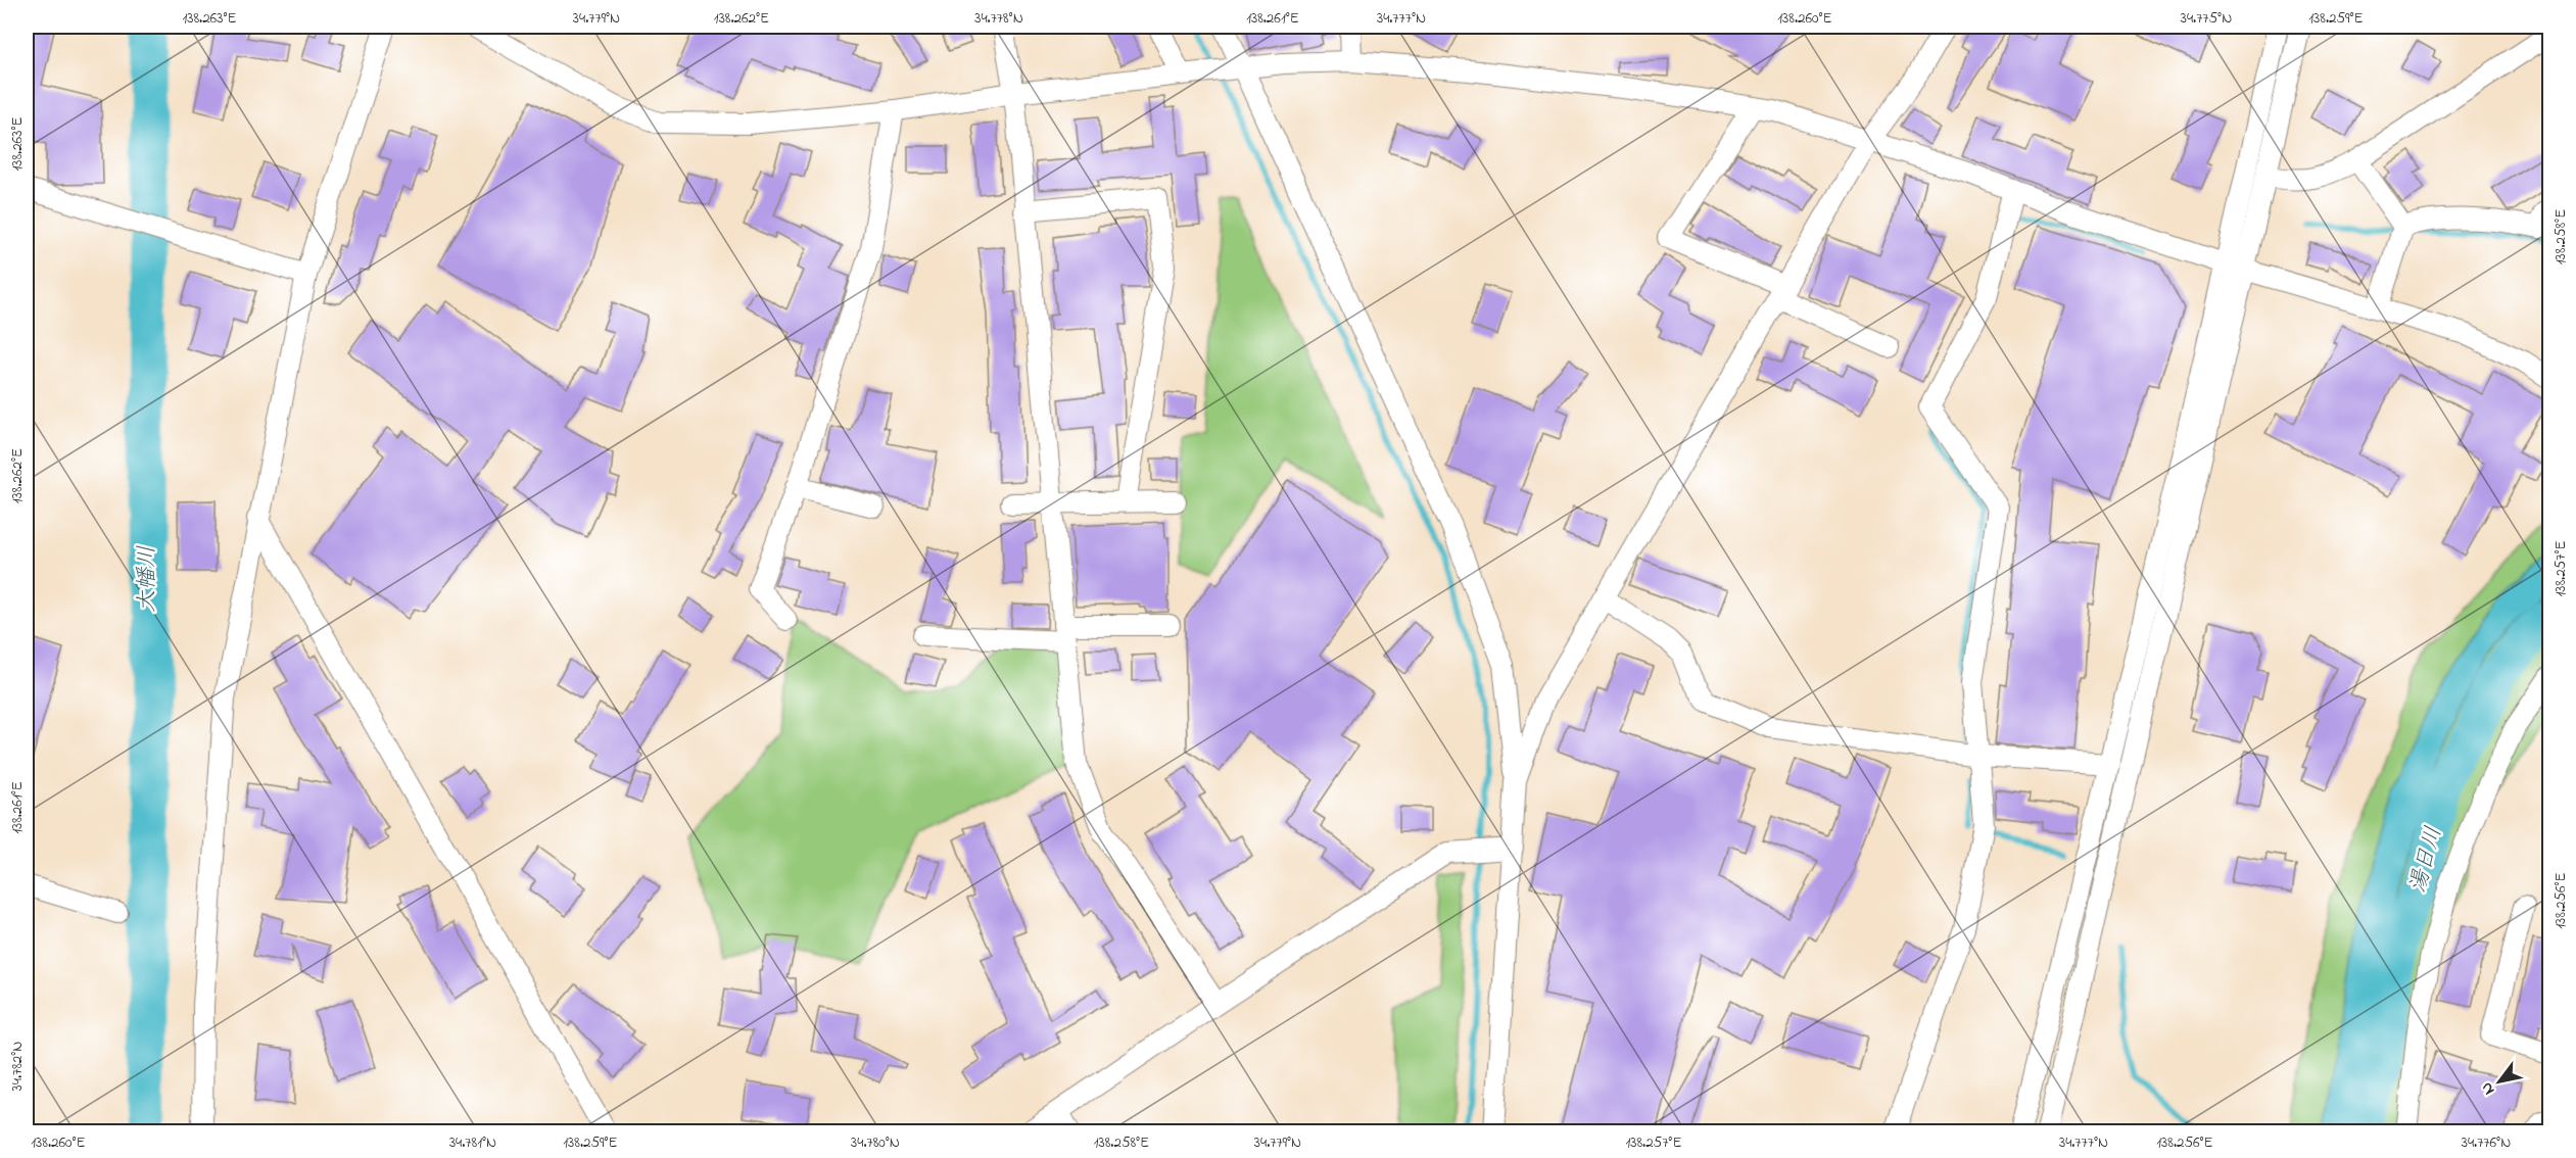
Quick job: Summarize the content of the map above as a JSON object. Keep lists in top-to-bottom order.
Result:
{
  "water": ["大幡川", "湯日川"],
  "north": "bottom left",
  "coordinates": [
    "138.263°E",
    "34.779°N",
    "138.262°E",
    "34.778°N",
    "138.261°E",
    "34.777°N",
    "138.260°E",
    "34.775°N",
    "138.259°E",
    "138.258°E",
    "138.257°E",
    "138.256°E",
    "34.782°N",
    "34.781°N",
    "34.780°N",
    "34.776°N"
  ]
}
